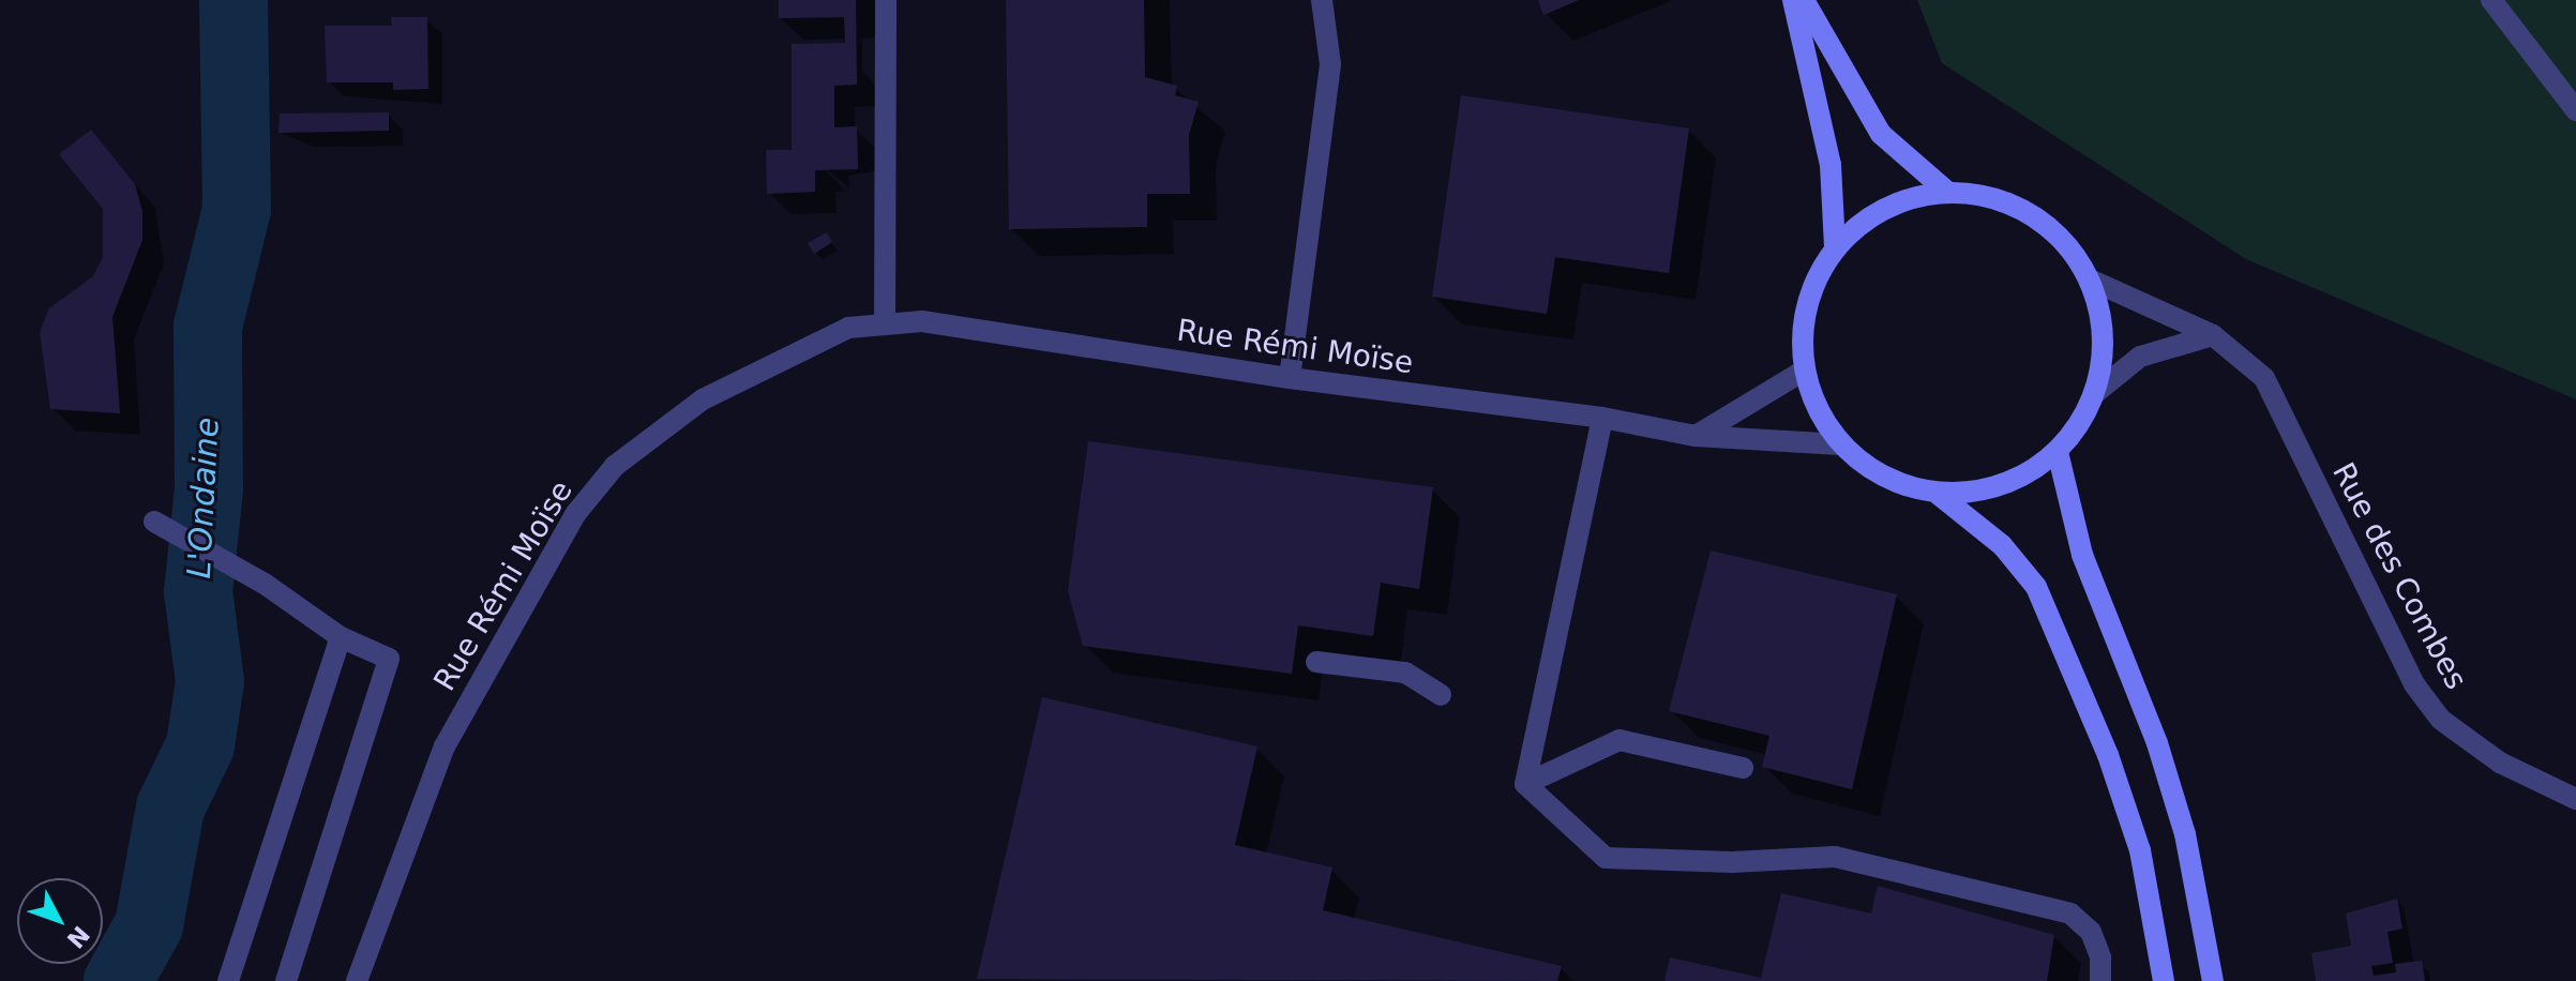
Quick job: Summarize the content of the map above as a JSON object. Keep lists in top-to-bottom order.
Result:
{
  "streets": {
    "street": ["Rue Rémi Moïse", "Rue des Combes"]
  },
  "crossings": [
    ["Rue Rémi Moïse", "Rue des Combes"]
  ],
  "water": ["L'Ondaine"],
  "north": "bottom right"
}
